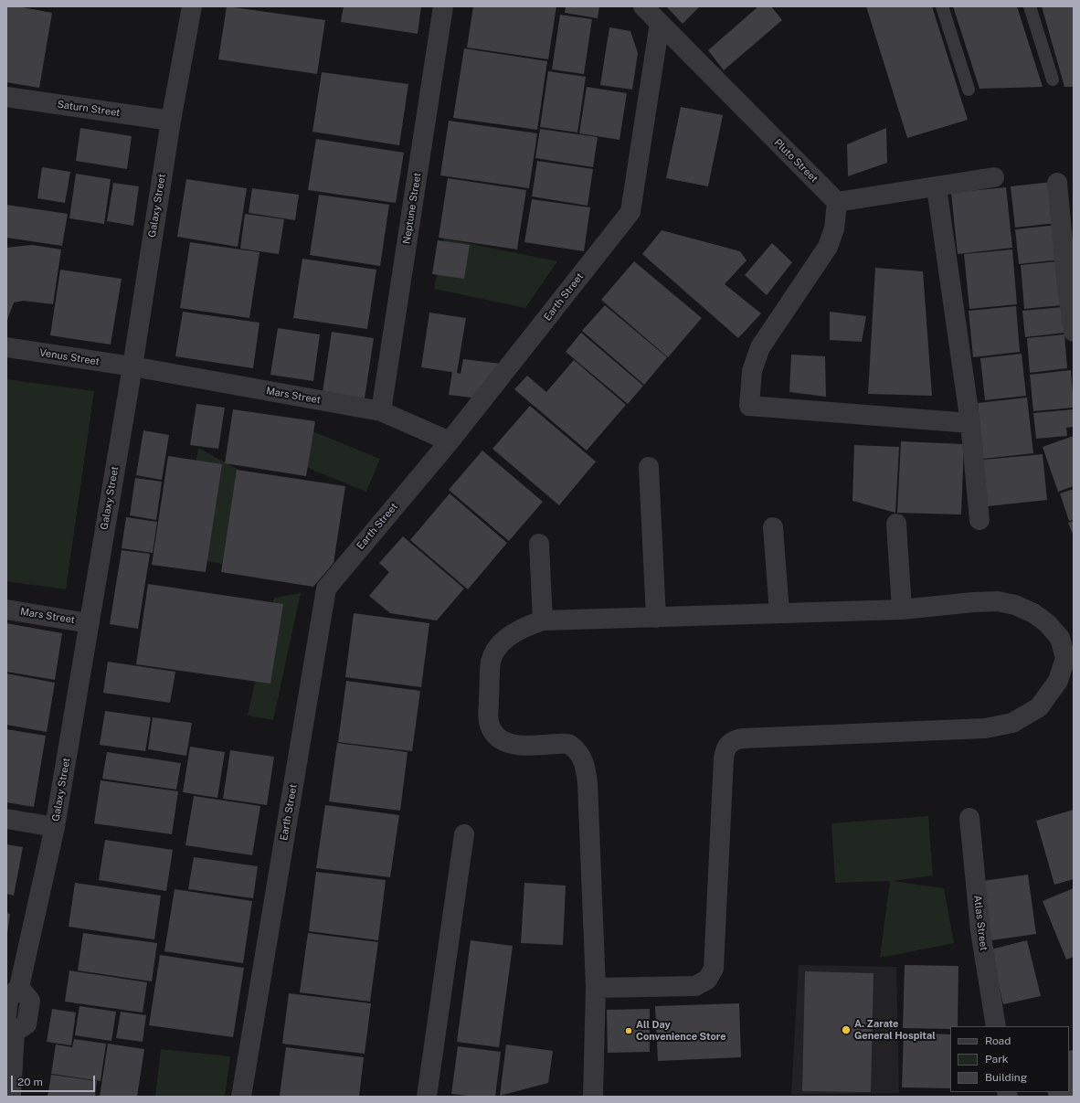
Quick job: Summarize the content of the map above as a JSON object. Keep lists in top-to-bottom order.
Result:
{
  "streets": {
    "street": [
      "Saturn Street",
      "Pluto Street",
      "Galaxy Street",
      "Neptune Street",
      "Earth Street",
      "Venus Street",
      "Mars Street",
      "Atlas Street"
    ]
  },
  "crossings": [
    ["Saturn Street", "Galaxy Street"],
    ["Pluto Street", "Earth Street"],
    ["Galaxy Street", "Venus Street"],
    ["Galaxy Street", "Mars Street"],
    ["Neptune Street", "Mars Street"],
    ["Earth Street", "Mars Street"],
    ["Venus Street", "Mars Street"]
  ],
  "places": ["A. Zarate General Hospital", "All Day Convenience Store"],
  "legend": ["Road", "Park", "Building"],
  "scale_bar": "20 m"
}
